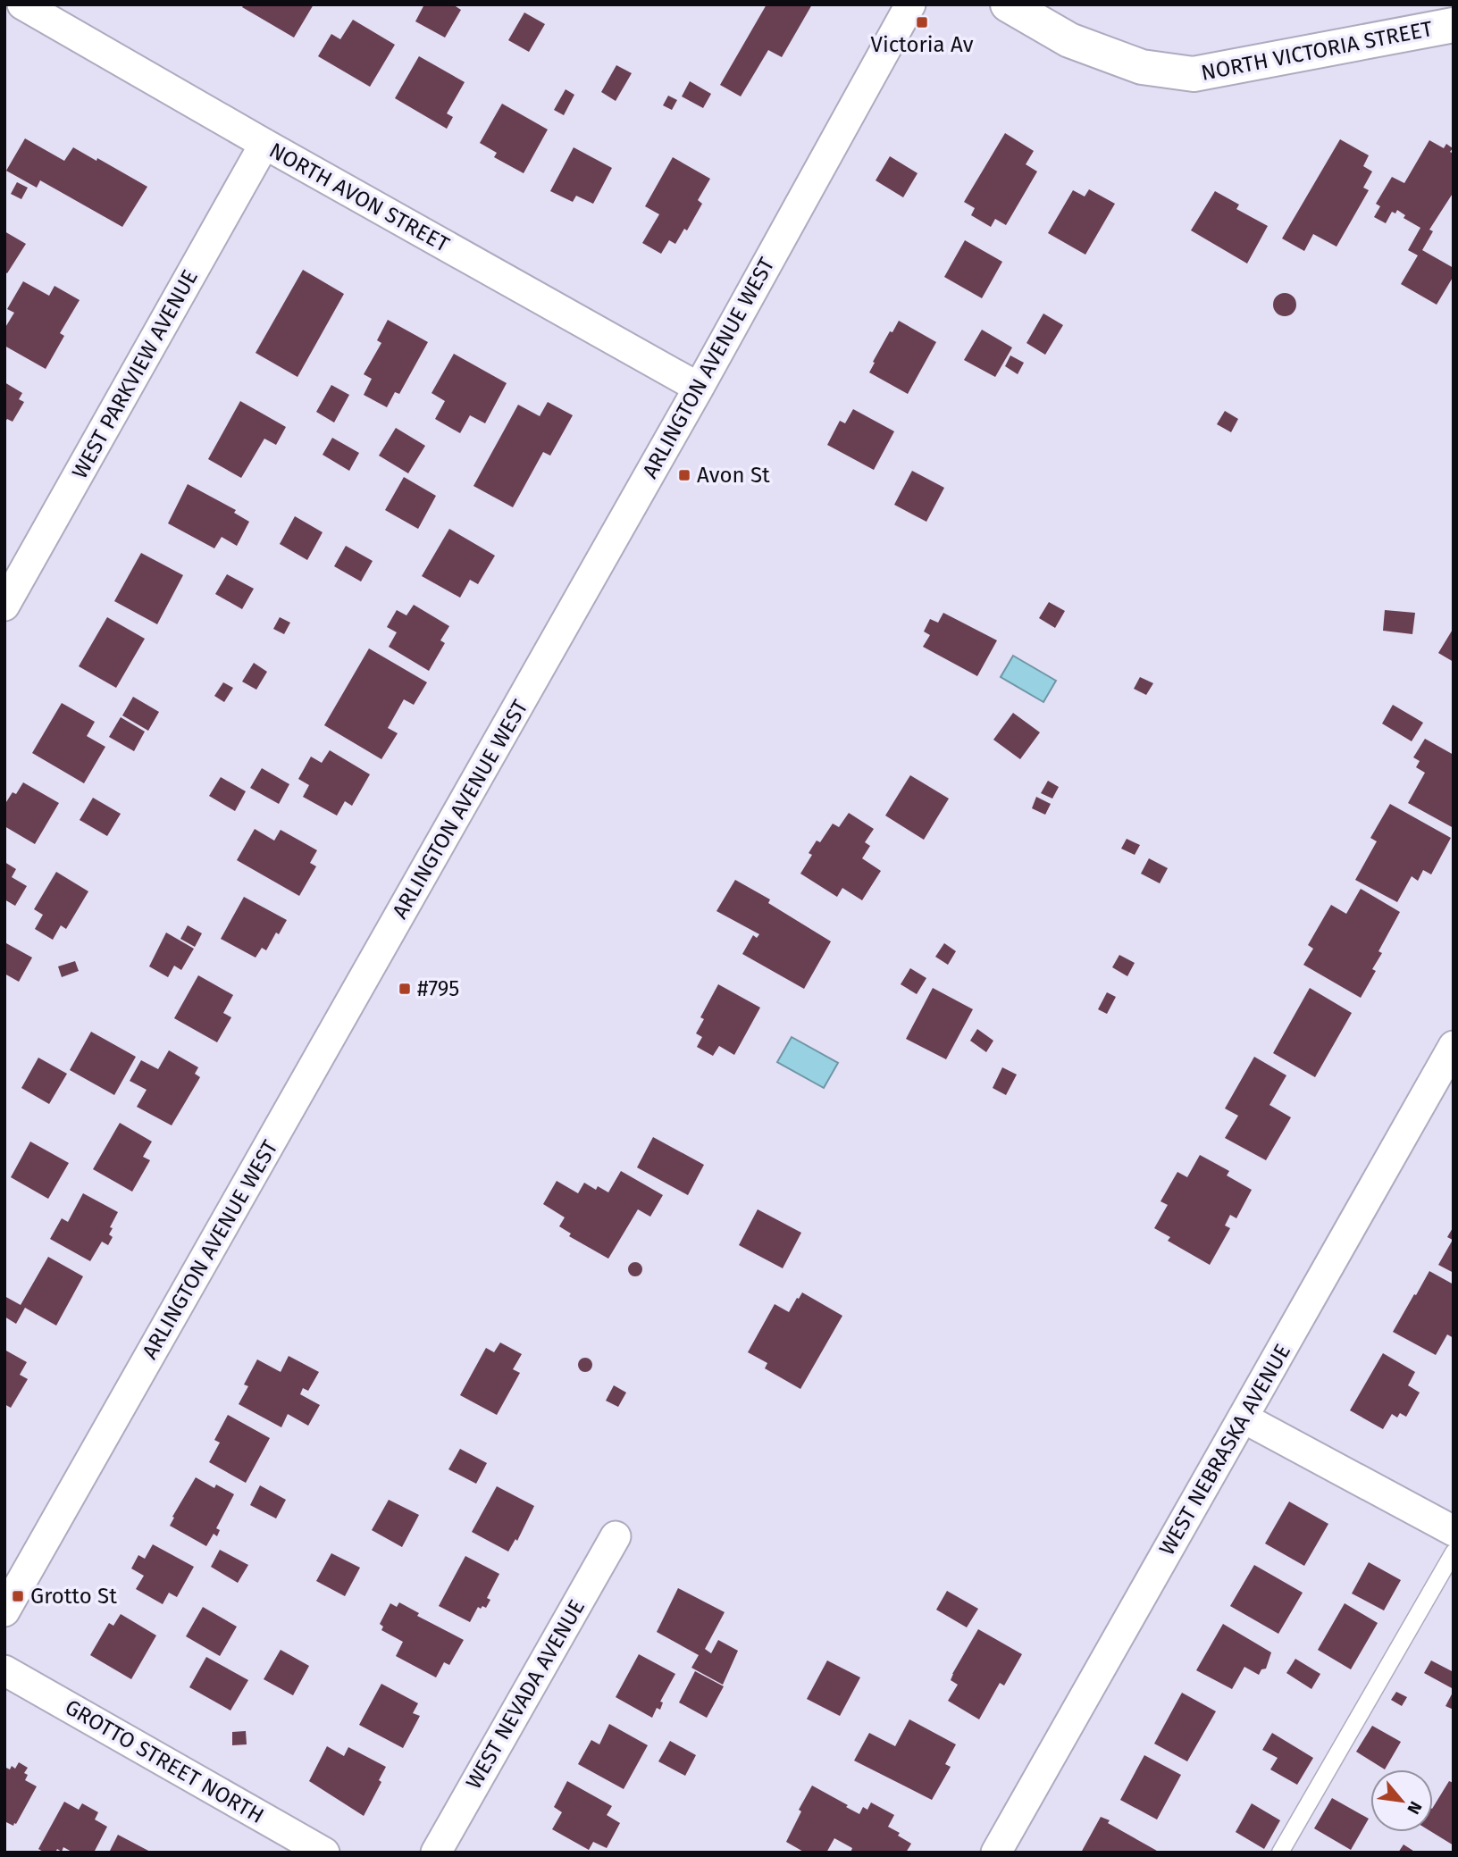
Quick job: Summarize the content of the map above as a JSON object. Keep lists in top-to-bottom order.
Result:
{
  "streets": {
    "street": [
      "NORTH VICTORIA STREET",
      "NORTH AVON STREET",
      "ARLINGTON AVENUE WEST",
      "WEST PARKVIEW AVENUE",
      "WEST NEBRASKA AVENUE",
      "WEST NEVADA AVENUE",
      "GROTTO STREET NORTH"
    ]
  },
  "crossings": [
    ["NORTH AVON STREET", "ARLINGTON AVENUE WEST"],
    ["NORTH AVON STREET", "WEST PARKVIEW AVENUE"]
  ],
  "places": {
    "transit": [
      "Victoria Av",
      "Avon St",
      "#795",
      "Grotto St"
    ]
  },
  "north": "bottom right"
}
